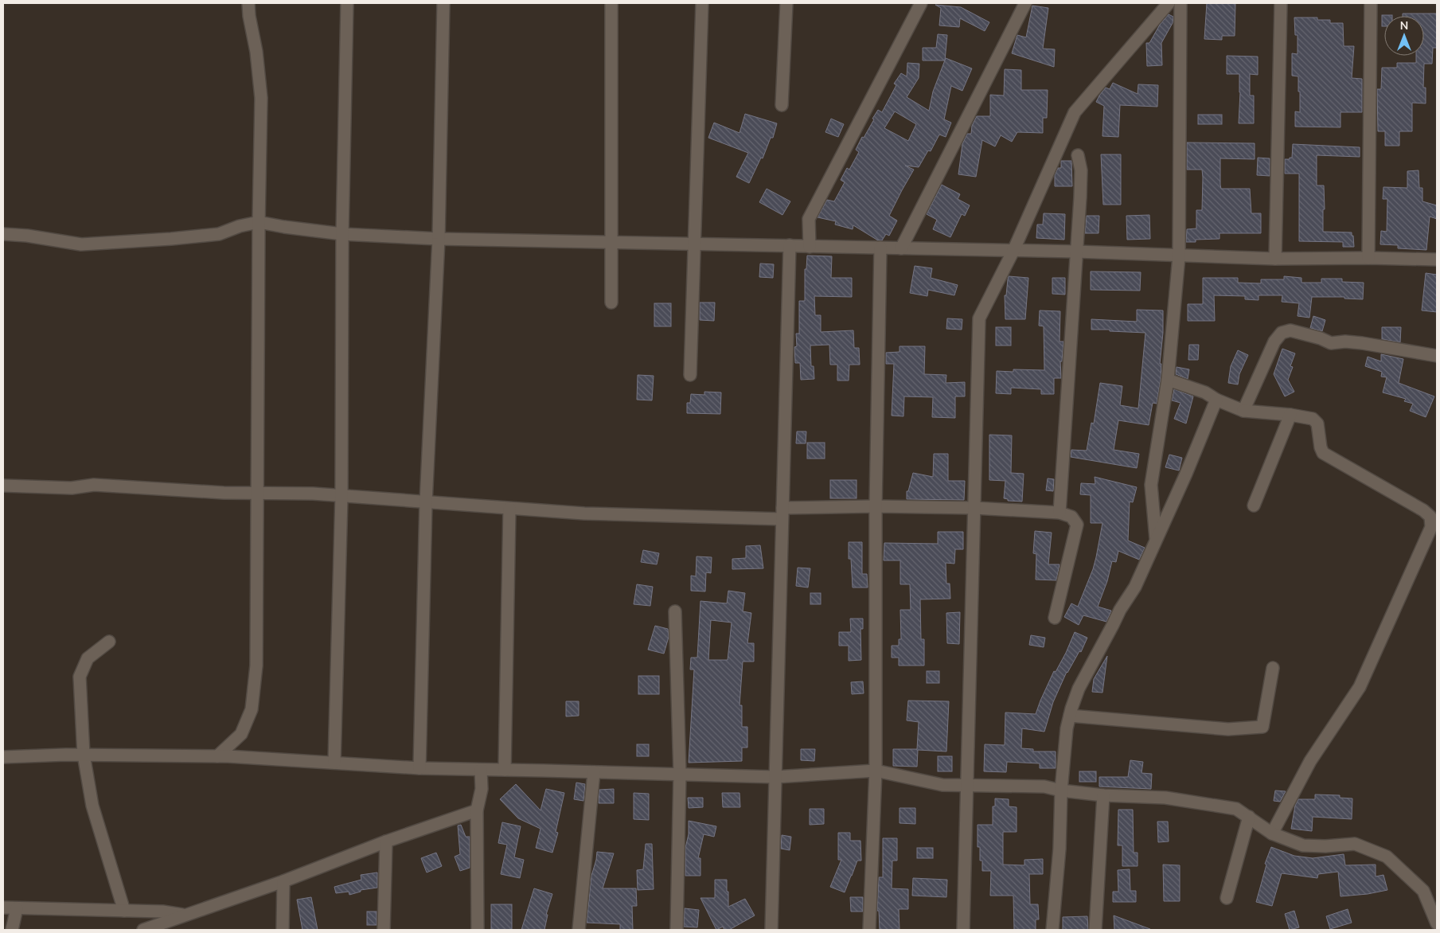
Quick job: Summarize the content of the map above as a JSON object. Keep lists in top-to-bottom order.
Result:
{
  "north": "top"
}
